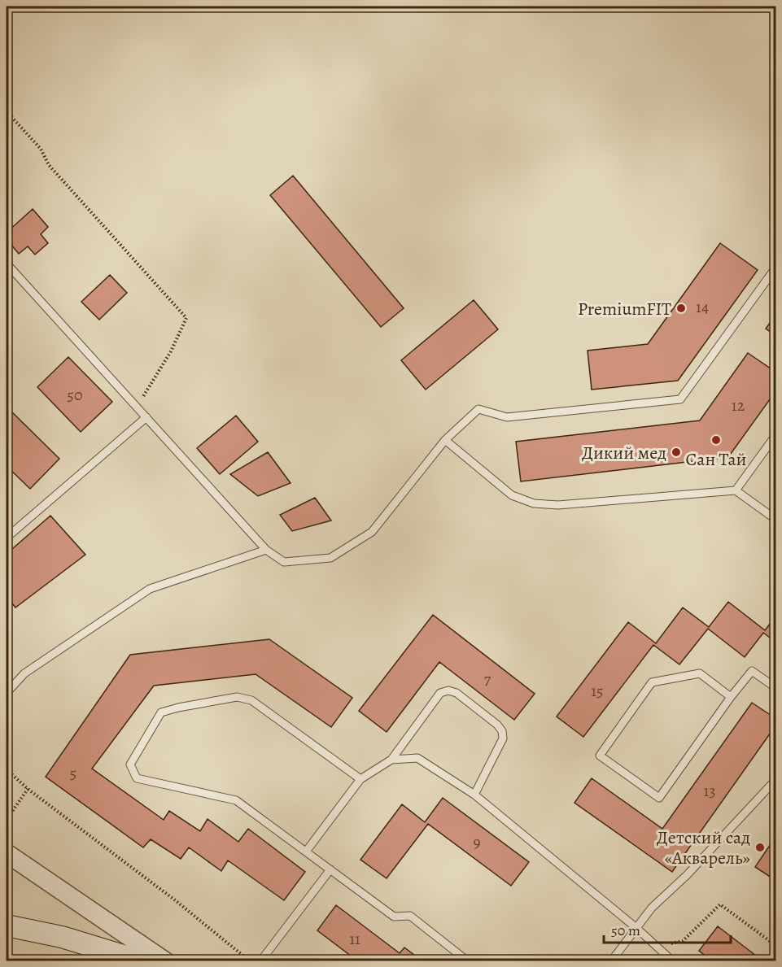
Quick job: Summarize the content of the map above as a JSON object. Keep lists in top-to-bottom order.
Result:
{
  "places": [
    "PremiumFIT",
    "Сан Тай",
    "Дикий мед",
    "Детский сад «Акварель»"
  ],
  "house_numbers": [
    "14",
    "50",
    "12",
    "7",
    "15",
    "5",
    "13",
    "9",
    "11"
  ],
  "scale_bar": "50 m"
}
